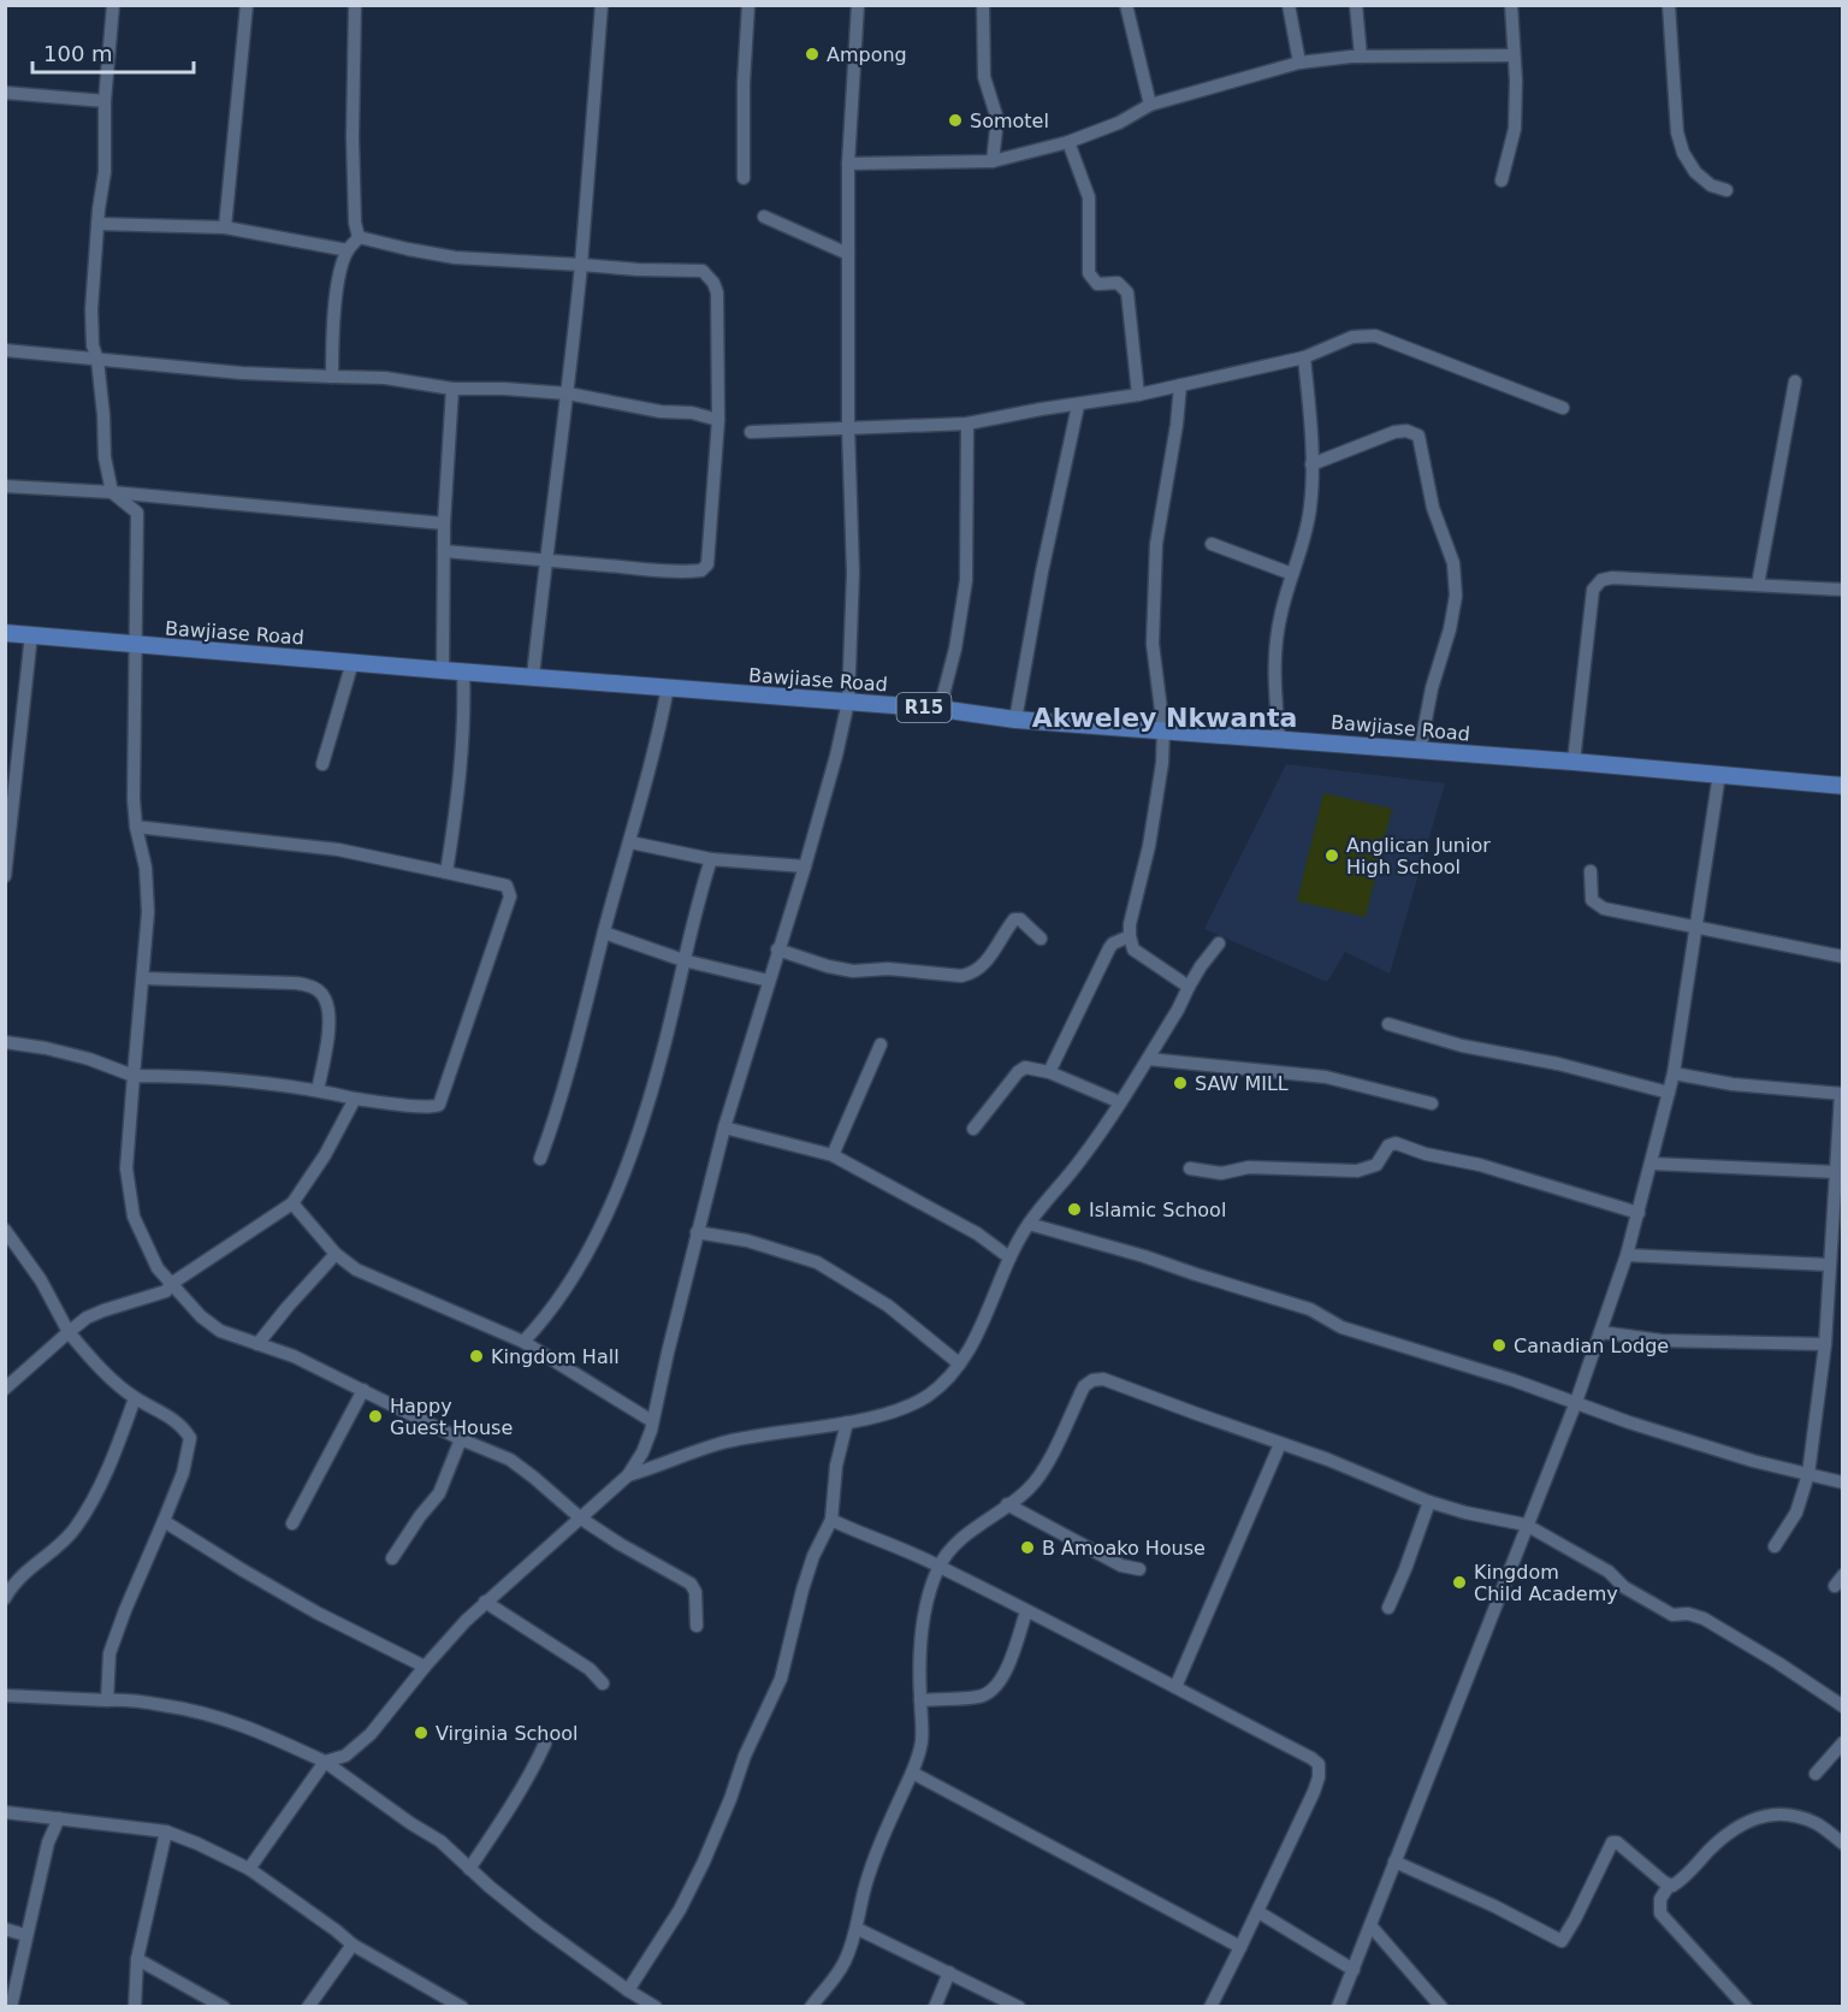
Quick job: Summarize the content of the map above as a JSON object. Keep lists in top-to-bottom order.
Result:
{
  "streets": {
    "main road": ["Bawjiase Road", "R15"]
  },
  "districts": ["Akweley Nkwanta"],
  "places": [
    "Ampong",
    "Somotel",
    "Anglican Junior High School",
    "SAW MILL",
    "Islamic School",
    "Canadian Lodge",
    "Kingdom Hall",
    "Happy Guest House",
    "B Amoako House",
    "Kingdom Child Academy",
    "Virginia School"
  ],
  "scale_bar": "100 m"
}
